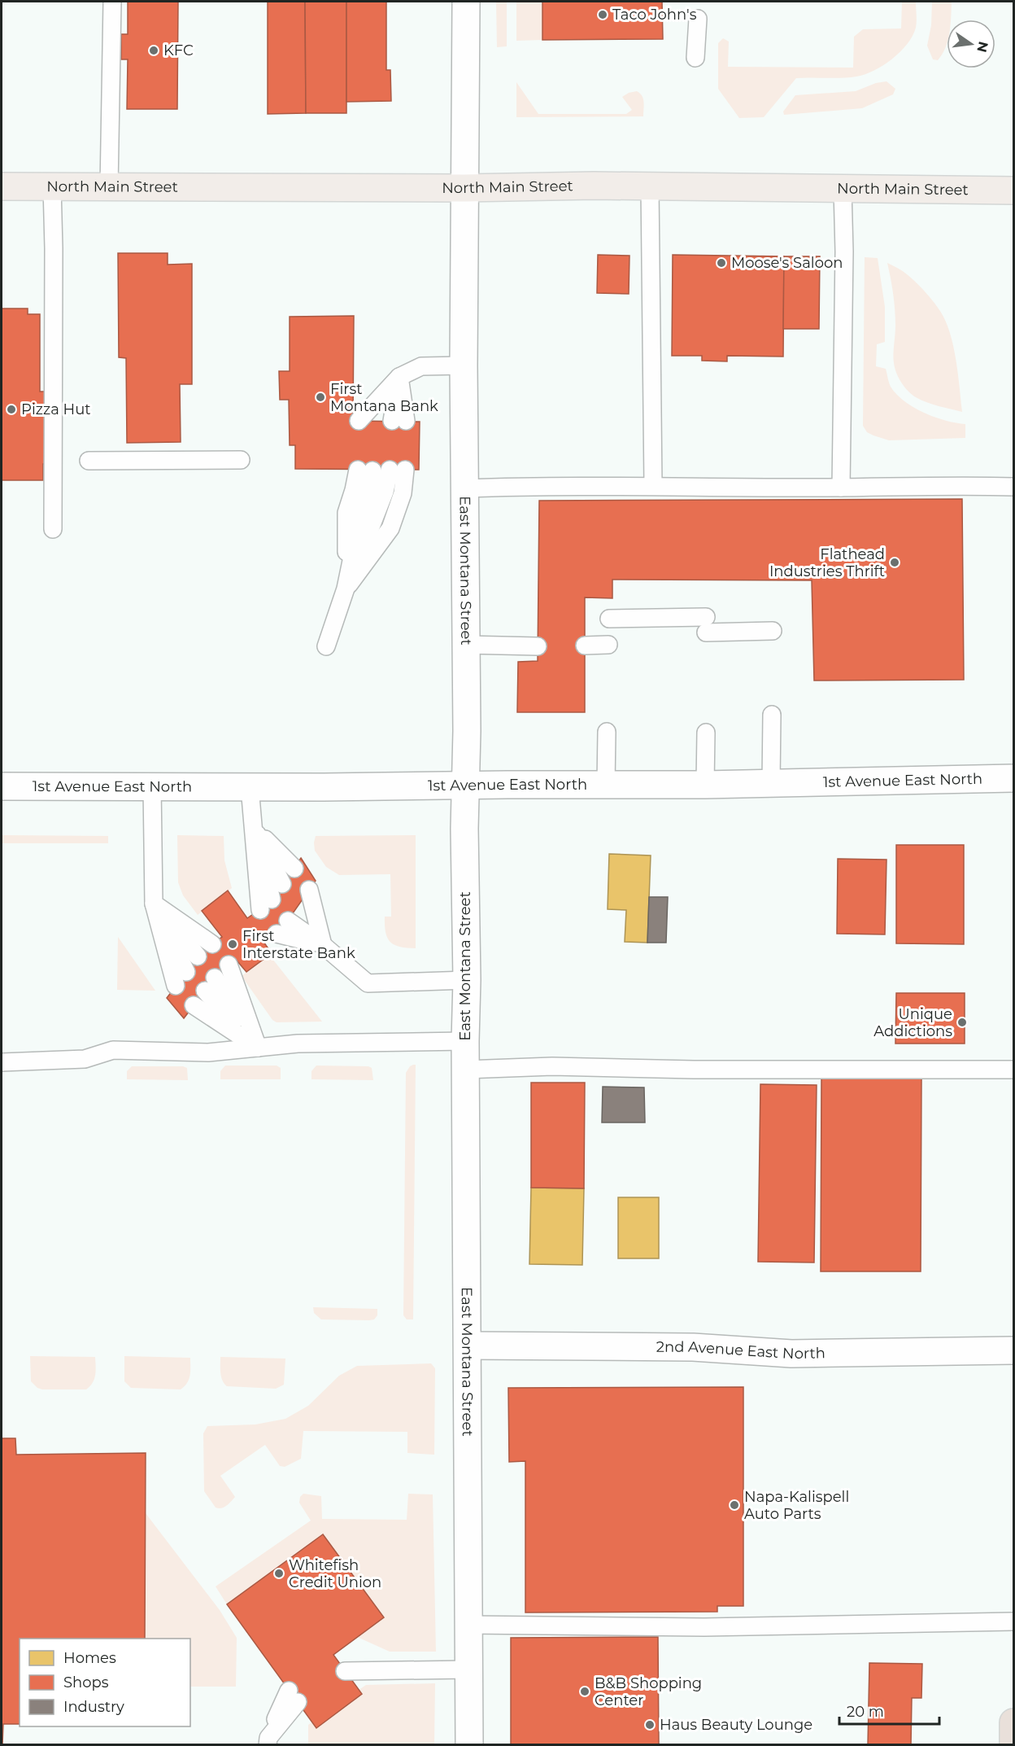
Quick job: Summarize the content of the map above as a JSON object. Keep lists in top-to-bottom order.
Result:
{
  "streets": {
    "main road": ["North Main Street"],
    "street": ["East Montana Street", "1st Avenue East North", "2nd Avenue East North"]
  },
  "crossings": [
    ["North Main Street", "East Montana Street"],
    ["East Montana Street", "1st Avenue East North"],
    ["East Montana Street", "2nd Avenue East North"]
  ],
  "places": [
    "Taco John's",
    "KFC",
    "Moose's Saloon",
    "First Montana Bank",
    "Pizza Hut",
    "Flathead Industries Thrift",
    "First Interstate Bank",
    "Unique Addictions",
    "Napa-Kalispell Auto Parts",
    "Whitefish Credit Union",
    "B&B Shopping Center",
    "Haus Beauty Lounge"
  ],
  "legend": ["Homes", "Shops", "Industry"],
  "scale_bar": "20 m",
  "north": "right"
}
